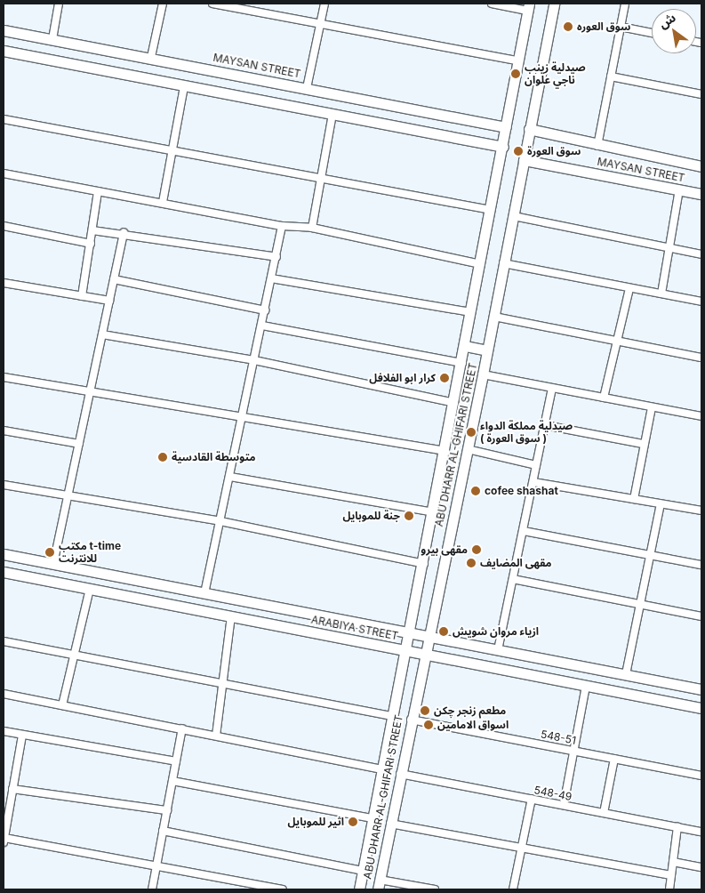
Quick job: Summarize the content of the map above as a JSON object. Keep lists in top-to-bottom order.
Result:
{
  "streets": {
    "main road": ["MAYSAN STREET", "ABU DHARR AL-GHIFARI STREET", "ARABIYA STREET"],
    "street": ["548-51", "548-49"]
  },
  "crossings": [
    ["MAYSAN STREET", "ABU DHARR AL-GHIFARI STREET"],
    ["ABU DHARR AL-GHIFARI STREET", "ARABIYA STREET"],
    ["ABU DHARR AL-GHIFARI STREET", "548-51"],
    ["ABU DHARR AL-GHIFARI STREET", "548-49"]
  ],
  "places": [
    "سوق العوره",
    "صيدلية زينب ناجي علوان",
    "سوق العورة",
    "كرار ابو الفلافل",
    "صيدلية مملكة الدواء ( سوق العورة )",
    "متوسطة القادسية",
    "cofee shashat",
    "جنة للموبايل",
    "مقهى بيرو",
    "مكتب t-time للانترنت",
    "مقهى المضايف",
    "ازياء مروان شويش",
    "مطعم زنجر چكن",
    "اسواق الامامين",
    "اثير للموبايل"
  ],
  "north": "top left"
}
